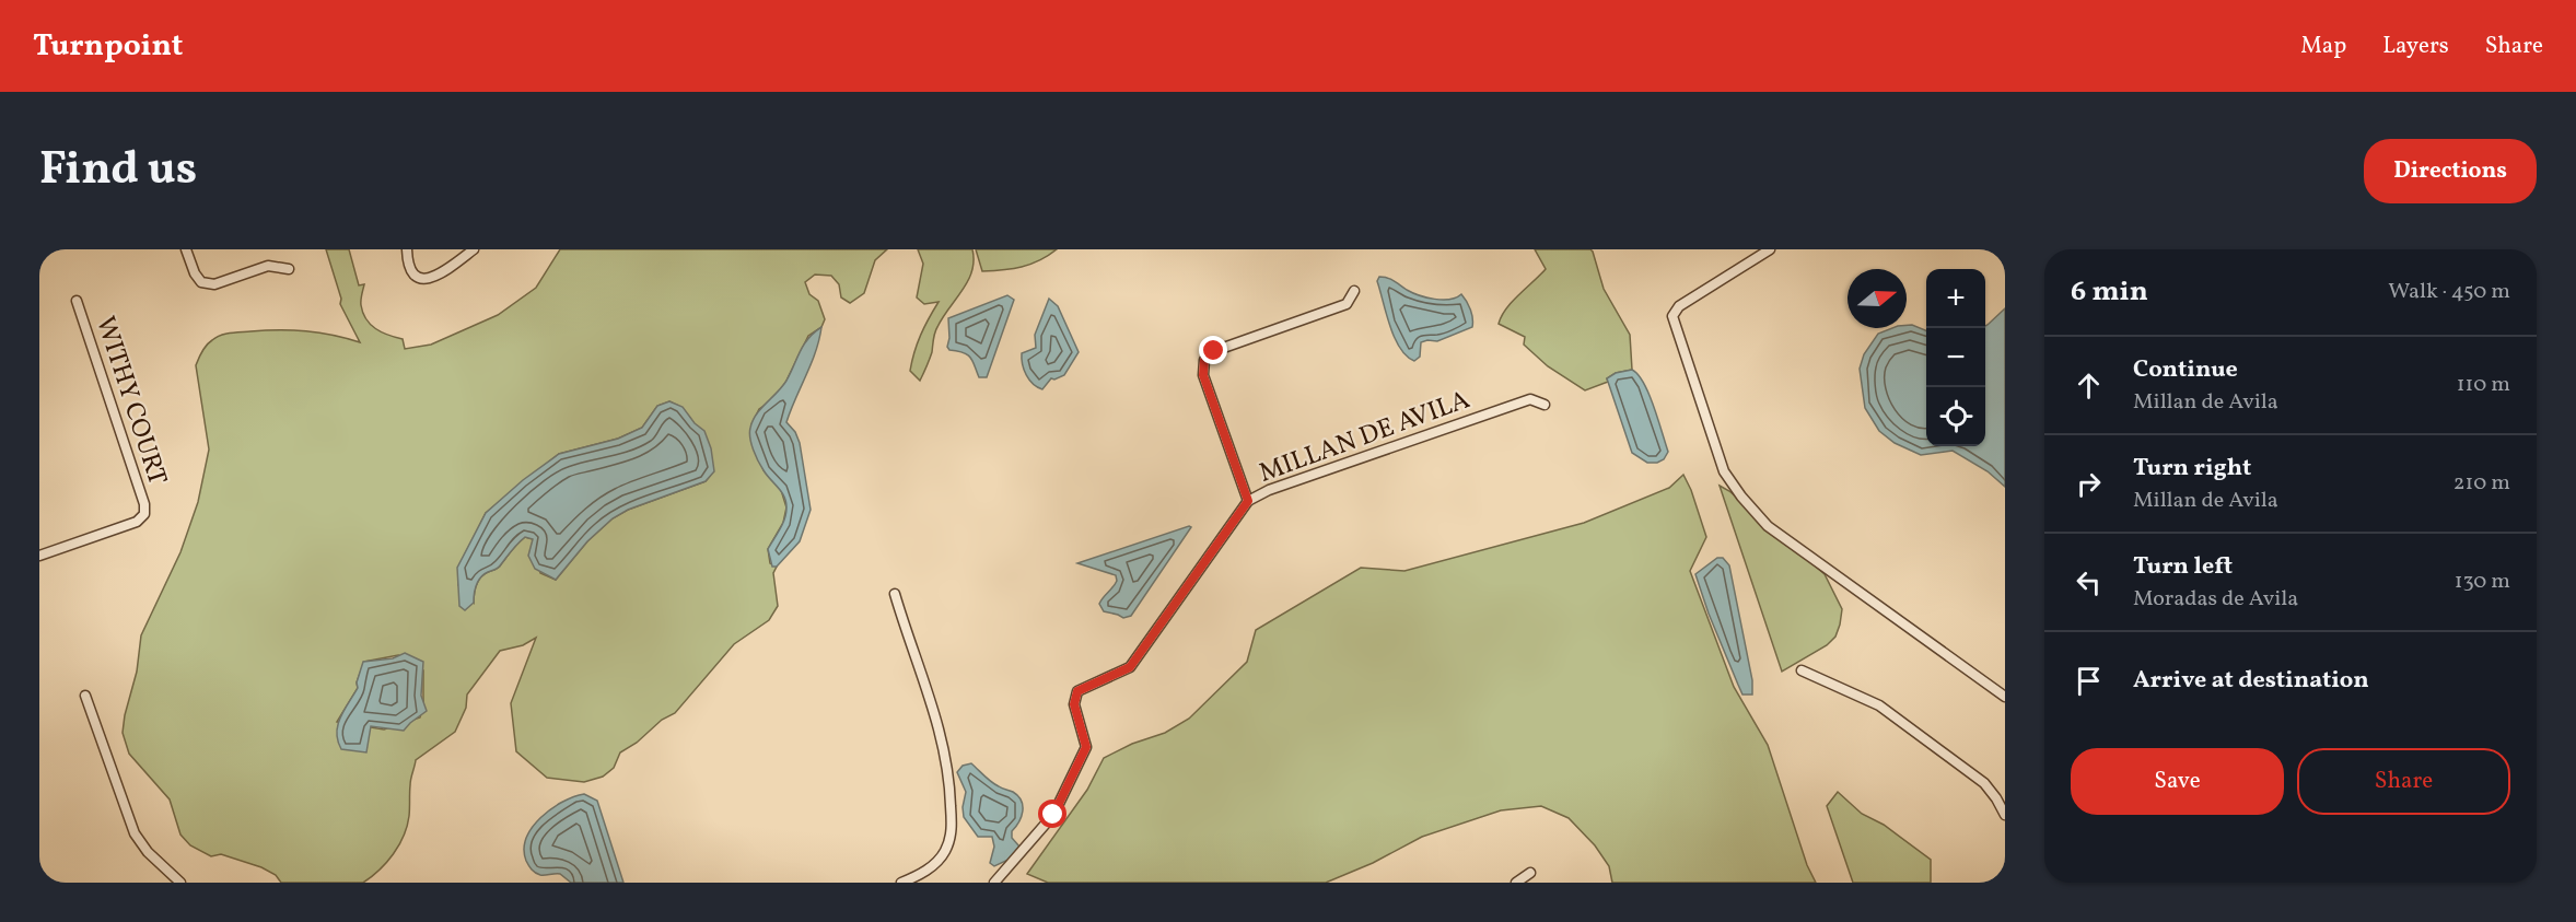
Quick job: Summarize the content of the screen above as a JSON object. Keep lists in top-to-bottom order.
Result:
{
  "streets": {
    "street": ["WITHY COURT", "MILLAN DE AVILA"]
  },
  "north": "right",
  "page": {
    "header": "Turnpoint",
    "nav": ["Map", "Layers", "Share"],
    "title": "Find us",
    "buttons": [
      "Directions",
      ["Save", "Share"]
    ],
    "heading": ["6 min", "Walk · 450 m"],
    "map_buttons": ["+", "−"],
    "list": [
      ["Continue", "Millan de Avila", "110 m"],
      ["Turn right", "Millan de Avila", "210 m"],
      ["Turn left", "Moradas de Avila", "130 m"],
      "Arrive at destination"
    ]
  }
}
